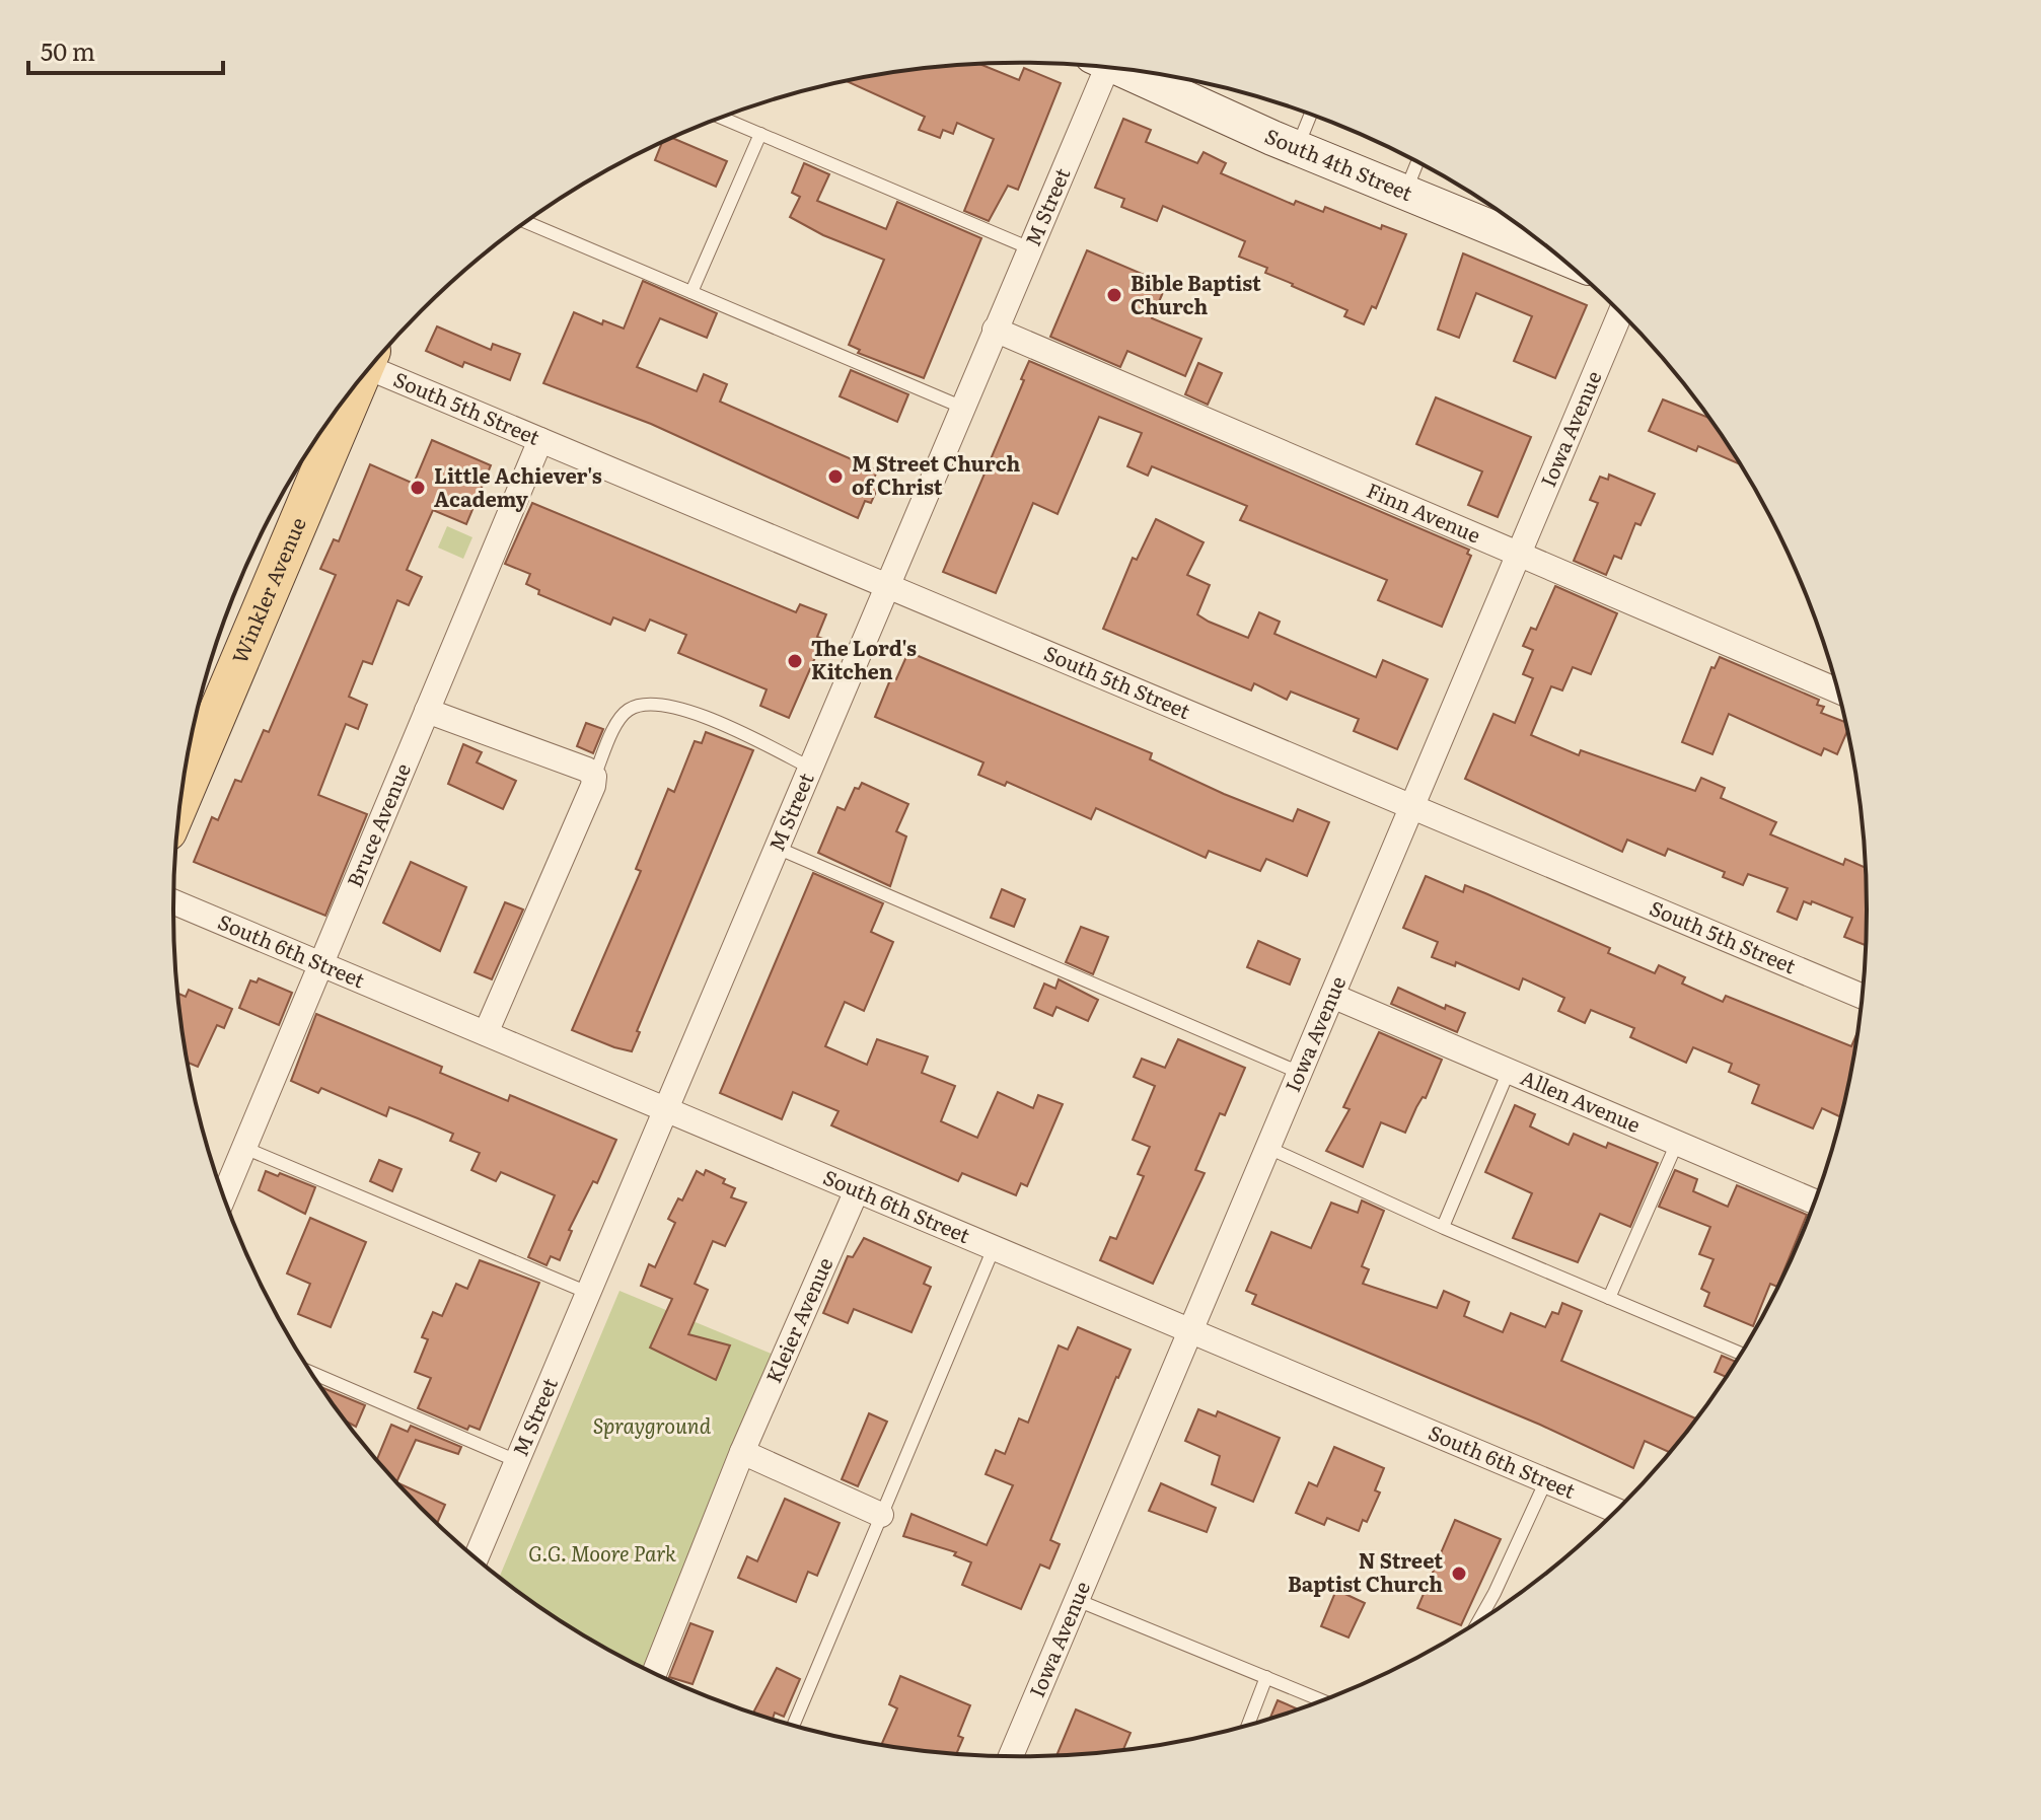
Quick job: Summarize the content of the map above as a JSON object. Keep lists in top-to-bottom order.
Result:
{
  "streets": {
    "main road": ["South 4th Street", "Winkler Avenue"],
    "street": [
      "M Street",
      "South 5th Street",
      "Iowa Avenue",
      "Finn Avenue",
      "Bruce Avenue",
      "South 6th Street",
      "Allen Avenue",
      "Kleier Avenue"
    ]
  },
  "crossings": [
    ["M Street", "South 5th Street"],
    ["M Street", "Finn Avenue"],
    ["M Street", "South 6th Street"],
    ["South 5th Street", "Iowa Avenue"],
    ["South 5th Street", "Bruce Avenue"],
    ["Iowa Avenue", "Finn Avenue"],
    ["Iowa Avenue", "South 6th Street"],
    ["Iowa Avenue", "Allen Avenue"],
    ["Bruce Avenue", "South 6th Street"],
    ["South 6th Street", "Kleier Avenue"]
  ],
  "parks": ["Sprayground", "G.G. Moore Park"],
  "places": [
    "Bible Baptist Church",
    "M Street Church of Christ",
    "Little Achiever's Academy",
    "The Lord's Kitchen",
    "N Street Baptist Church"
  ],
  "scale_bar": "50 m"
}
